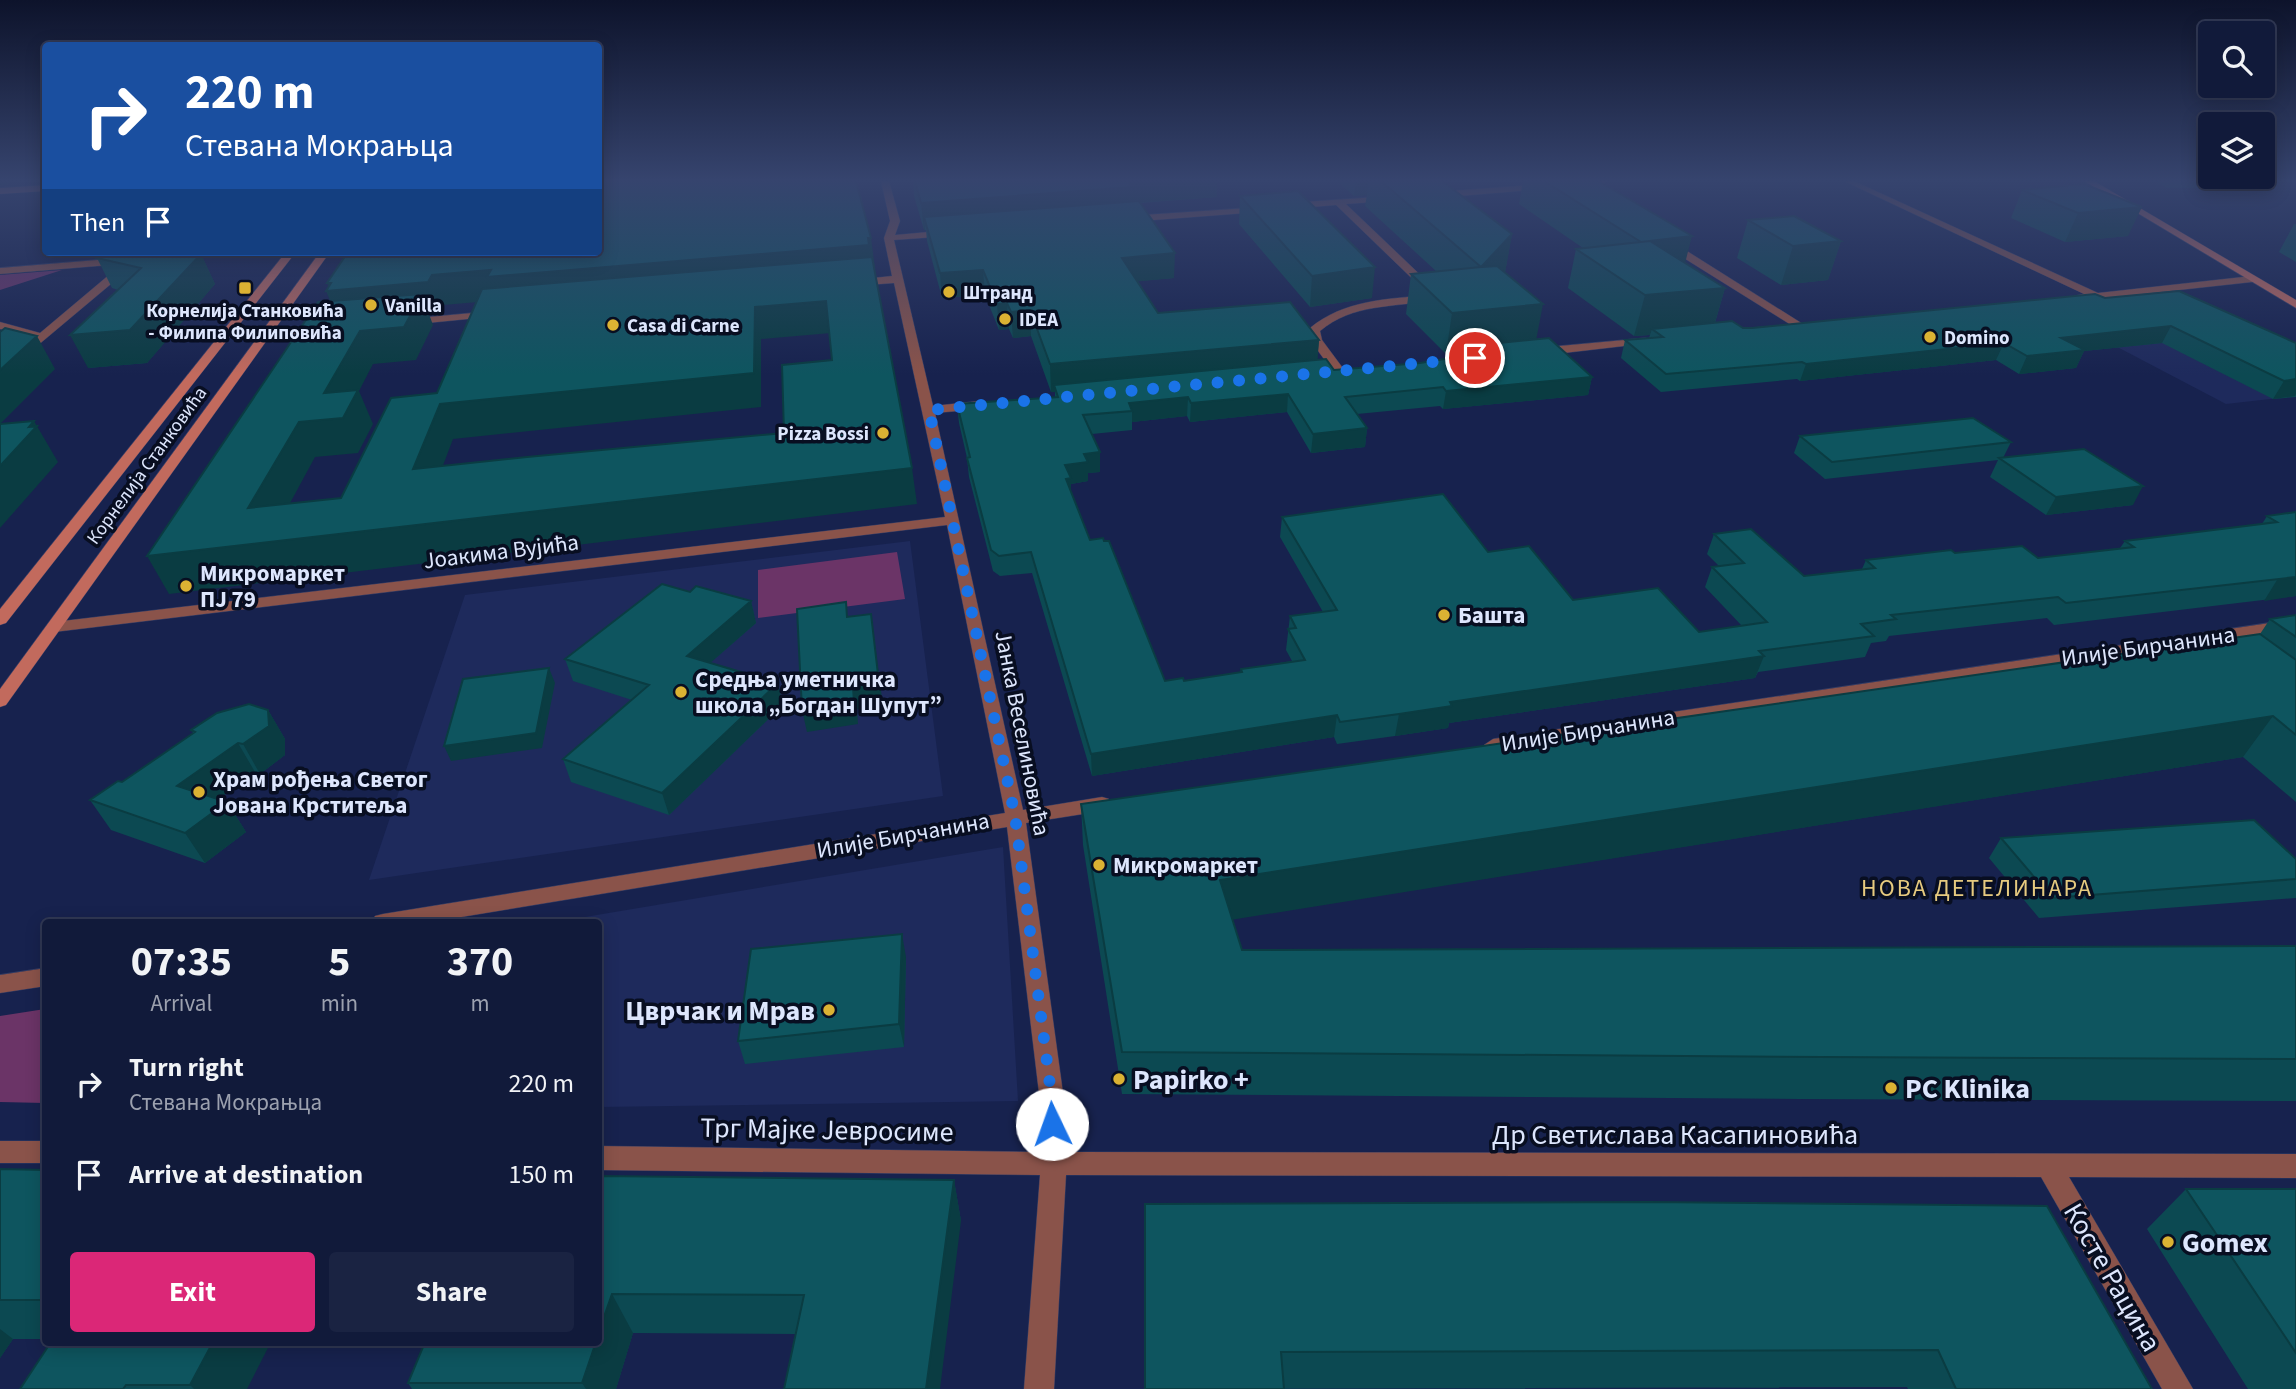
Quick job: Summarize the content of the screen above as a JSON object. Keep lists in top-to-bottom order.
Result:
{
  "streets": {
    "main road": ["Корнелија Станковића"],
    "street": [
      "Јоакима Вујића",
      "Илије Бирчанина",
      "Јанка Веселиновића",
      "Трг Мајке Јевросиме",
      "Др Светислава Касапиновића",
      "Косте Рацина"
    ]
  },
  "crossings": [
    ["Корнелија Станковића", "Јоакима Вујића"],
    ["Јоакима Вујића", "Јанка Веселиновића"],
    ["Илије Бирчанина", "Јанка Веселиновића"],
    ["Јанка Веселиновића", "Трг Мајке Јевросиме"],
    ["Јанка Веселиновића", "Др Светислава Касапиновића"],
    ["Трг Мајке Јевросиме", "Др Светислава Касапиновића"],
    ["Др Светислава Касапиновића", "Косте Рацина"]
  ],
  "districts": ["НОВА ДЕТЕЛИНАРА"],
  "places": {
    "transit": ["Корнелија Станковића - Филипа Филиповића"],
    "other": [
      "Штранд",
      "Vanilla",
      "IDEA",
      "Casa di Carne",
      "Domino",
      "Pizza Bossi",
      "Микромаркет ПЈ 79",
      "Башта",
      "Средња уметничка школа „Богдан Шупут”",
      "Храм рођења Светог Јована Крститеља",
      "Микромаркет",
      "Цврчак и Мрав",
      "Papirko +",
      "PC Klinika",
      "Gomex"
    ]
  },
  "page": {
    "turn": ["220 m", "Стевана Мокрањца"],
    "then": "Then",
    "eta": [
      "07:35",
      "Arrival",
      "5",
      "min",
      "370",
      "m"
    ],
    "list": [
      {
        "name": "Turn right",
        "note": "Стевана Мокрањца",
        "value": "220 m"
      },
      {
        "name": "Arrive at destination",
        "value": "150 m"
      }
    ],
    "buttons": ["Exit", "Share"]
  }
}
